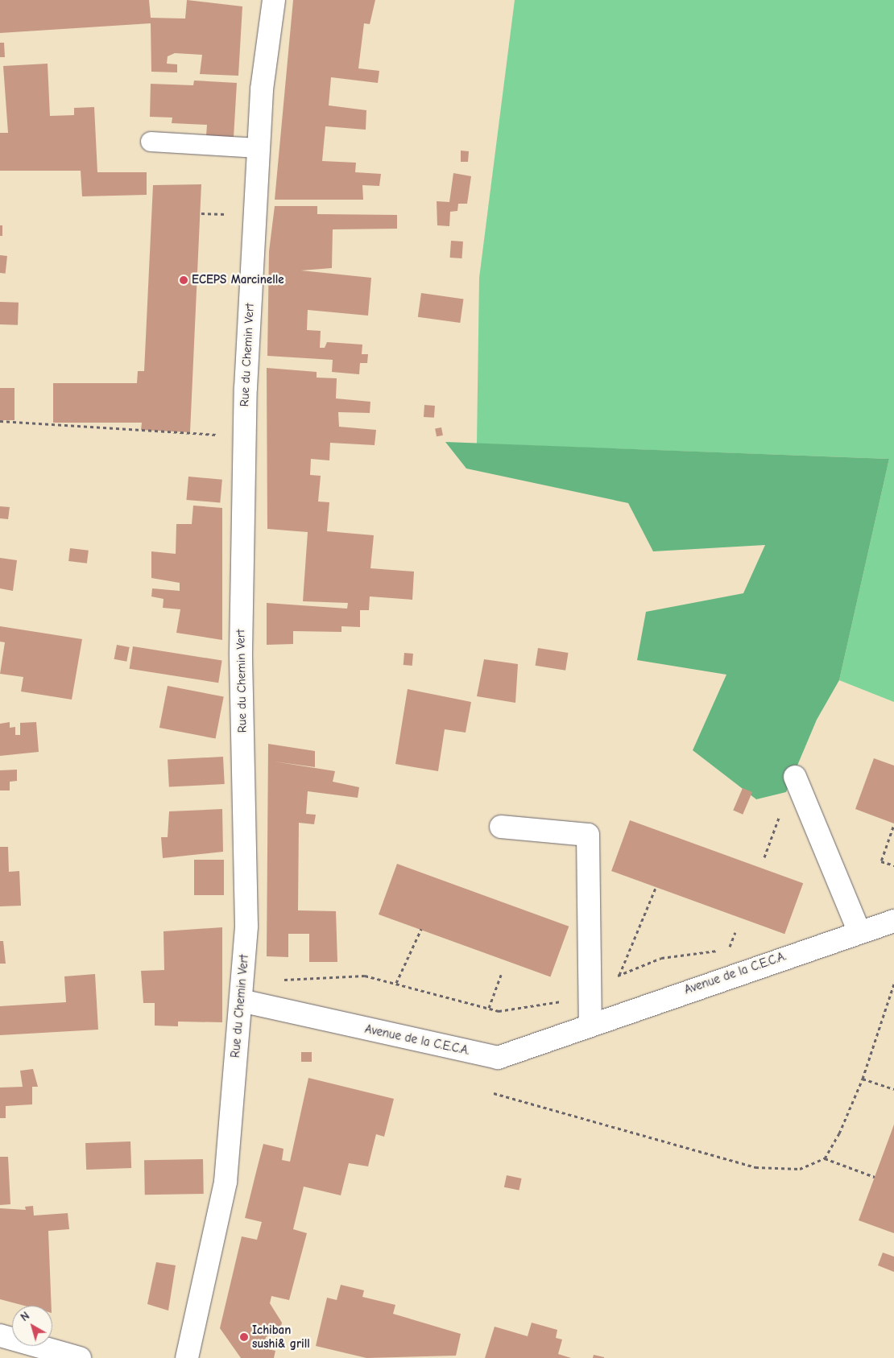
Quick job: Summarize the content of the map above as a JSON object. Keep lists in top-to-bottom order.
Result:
{
  "streets": {
    "street": ["Rue du Chemin Vert", "Avenue de la C.E.C.A."]
  },
  "crossings": [
    ["Rue du Chemin Vert", "Avenue de la C.E.C.A."]
  ],
  "places": ["ECEPS Marcinelle", "Ichiban sushi& grill"],
  "north": "top left"
}
